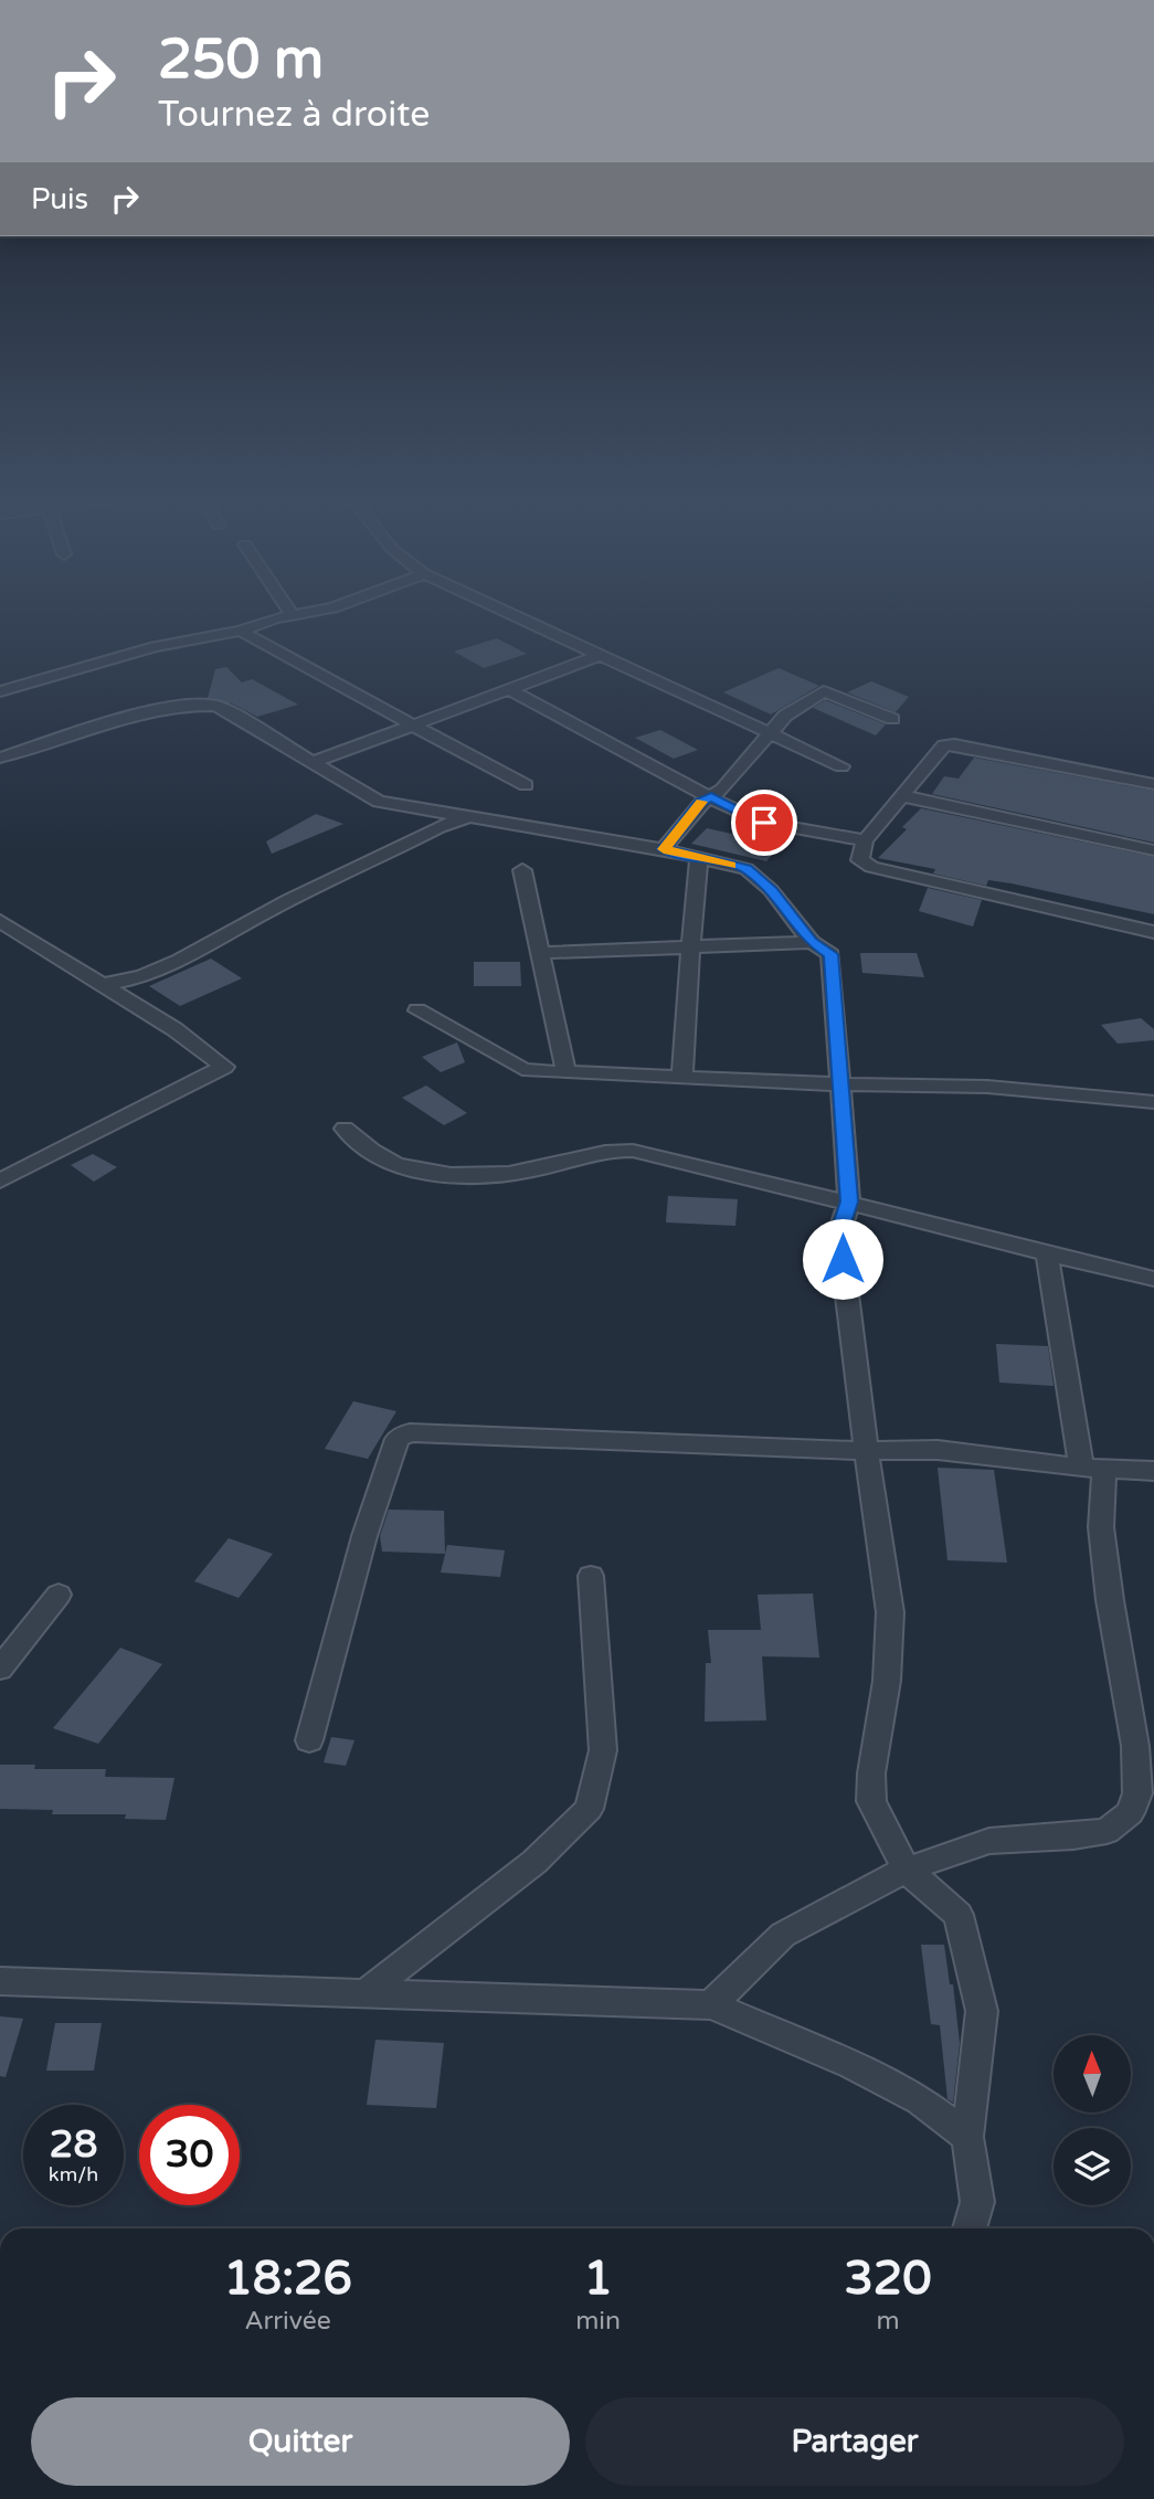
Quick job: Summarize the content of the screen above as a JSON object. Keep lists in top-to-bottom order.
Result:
{
  "north": "top",
  "page": {
    "turn": ["250 m", "Tournez à droite"],
    "then": "Puis",
    "speed": "28 km/h",
    "limit": "30",
    "eta": [
      "18:26",
      "Arrivée",
      "1",
      "min",
      "320",
      "m"
    ],
    "buttons": ["Quitter", "Partager"]
  }
}
